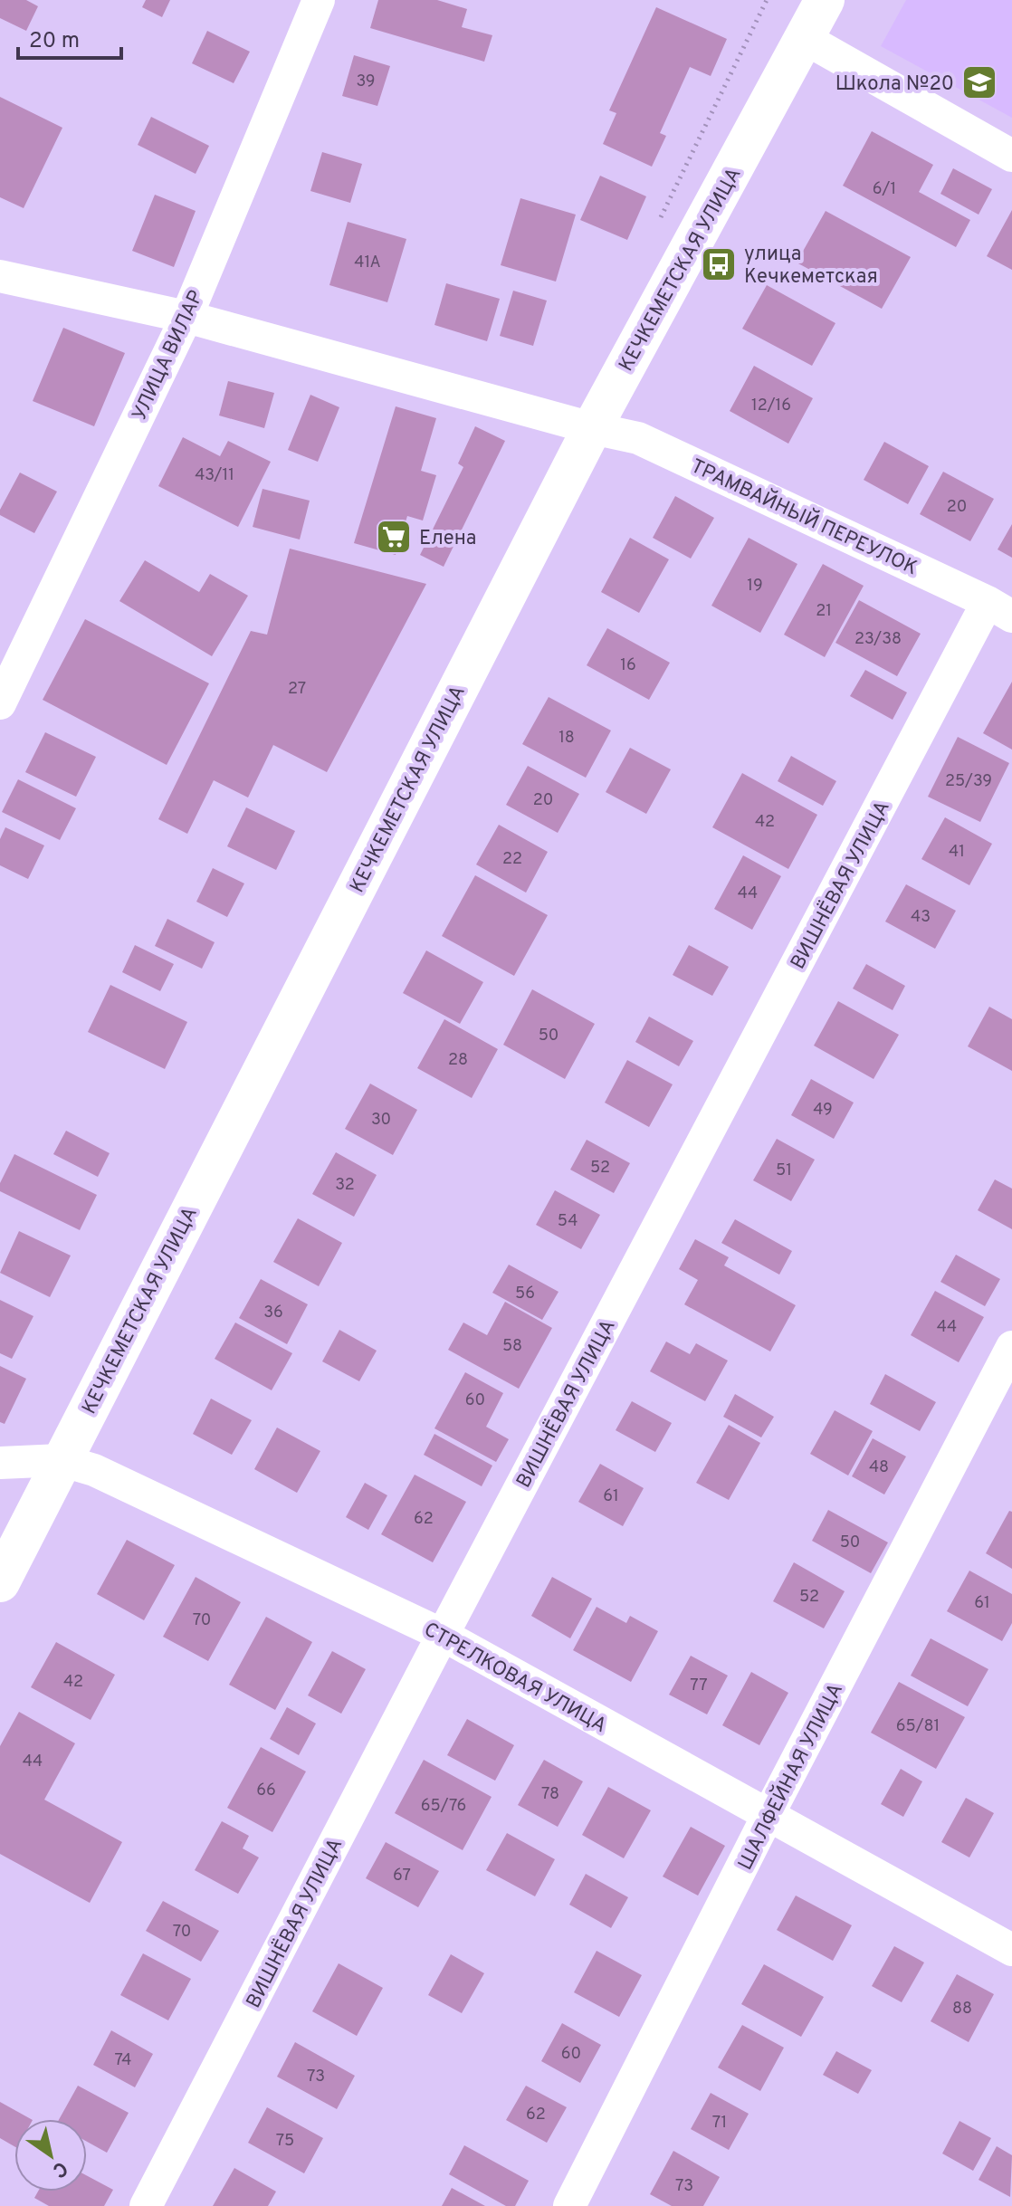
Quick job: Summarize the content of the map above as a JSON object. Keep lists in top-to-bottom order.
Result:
{
  "streets": {
    "main road": ["КЕЧКЕМЕТСКАЯ УЛИЦА"],
    "street": [
      "УЛИЦА ВИЛАР",
      "ТРАМВАЙНЫЙ ПЕРЕУЛОК",
      "ВИШНЁВАЯ УЛИЦА",
      "СТРЕЛКОВАЯ УЛИЦА",
      "ШАЛФЕЙНАЯ УЛИЦА"
    ]
  },
  "crossings": [
    ["КЕЧКЕМЕТСКАЯ УЛИЦА", "ТРАМВАЙНЫЙ ПЕРЕУЛОК"],
    ["КЕЧКЕМЕТСКАЯ УЛИЦА", "СТРЕЛКОВАЯ УЛИЦА"],
    ["УЛИЦА ВИЛАР", "ТРАМВАЙНЫЙ ПЕРЕУЛОК"],
    ["ТРАМВАЙНЫЙ ПЕРЕУЛОК", "ВИШНЁВАЯ УЛИЦА"],
    ["ВИШНЁВАЯ УЛИЦА", "СТРЕЛКОВАЯ УЛИЦА"],
    ["СТРЕЛКОВАЯ УЛИЦА", "ШАЛФЕЙНАЯ УЛИЦА"]
  ],
  "places": {
    "school or university": ["Школа №20"],
    "bus stop": ["улица Кечкеметская"],
    "supermarket": ["Елена"]
  },
  "house_numbers": [
    "39",
    "6/1",
    "41А",
    "12/16",
    "43/11",
    "20",
    "19",
    "21",
    "23/38",
    "16",
    "27",
    "18",
    "25/39",
    "20",
    "42",
    "41",
    "22",
    "44",
    "43",
    "50",
    "28",
    "49",
    "30",
    "52",
    "51",
    "32",
    "54",
    "56",
    "36",
    "44",
    "58",
    "60",
    "48",
    "61",
    "62",
    "50",
    "52",
    "61",
    "70",
    "42",
    "77",
    "65/81",
    "44",
    "66",
    "78",
    "65/76",
    "67",
    "70",
    "88",
    "60",
    "74",
    "73",
    "62",
    "71",
    "75",
    "73"
  ],
  "scale_bar": "20 m",
  "north": "bottom right"
}
